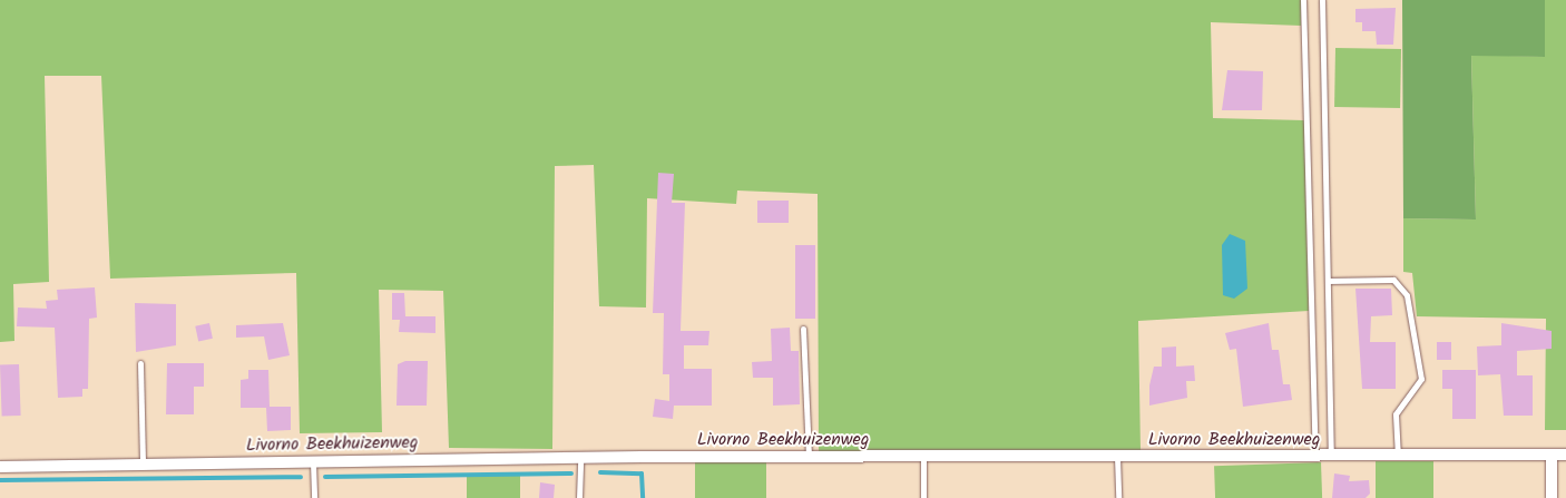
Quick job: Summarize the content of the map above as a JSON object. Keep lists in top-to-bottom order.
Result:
{
  "streets": {
    "street": ["Livorno Beekhuizenweg"]
  }
}
